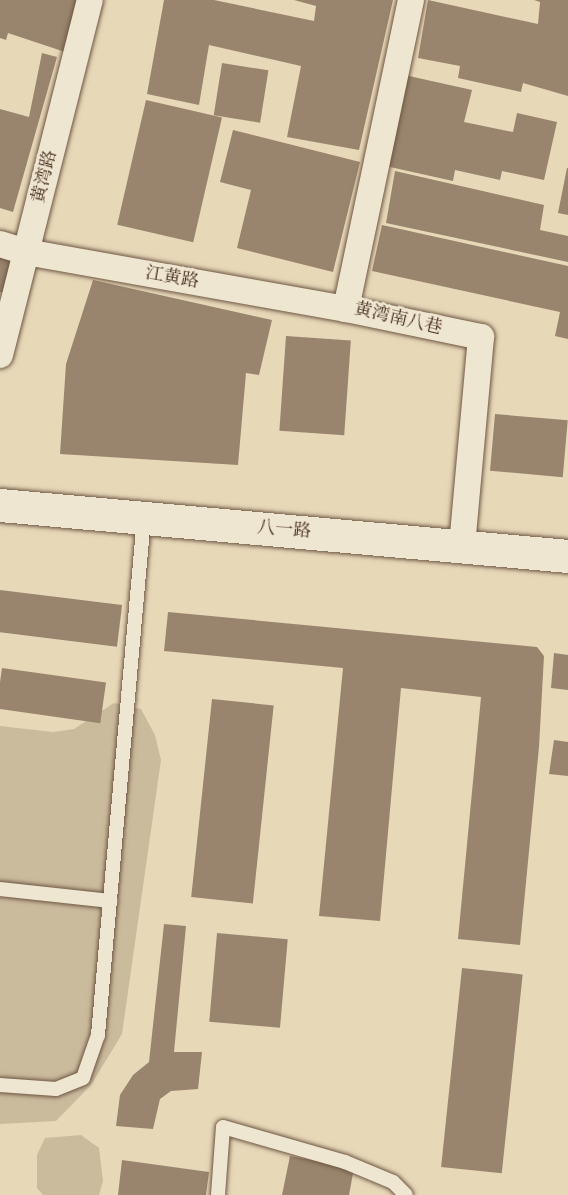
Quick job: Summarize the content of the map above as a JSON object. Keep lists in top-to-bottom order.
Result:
{
  "streets": {
    "street": [
      "黄湾路",
      "江黄路",
      "黄湾南八巷",
      "八一路"
    ]
  },
  "crossings": [
    ["黄湾路", "江黄路"],
    ["江黄路", "黄湾南八巷"],
    ["黄湾南八巷", "八一路"]
  ]
}
